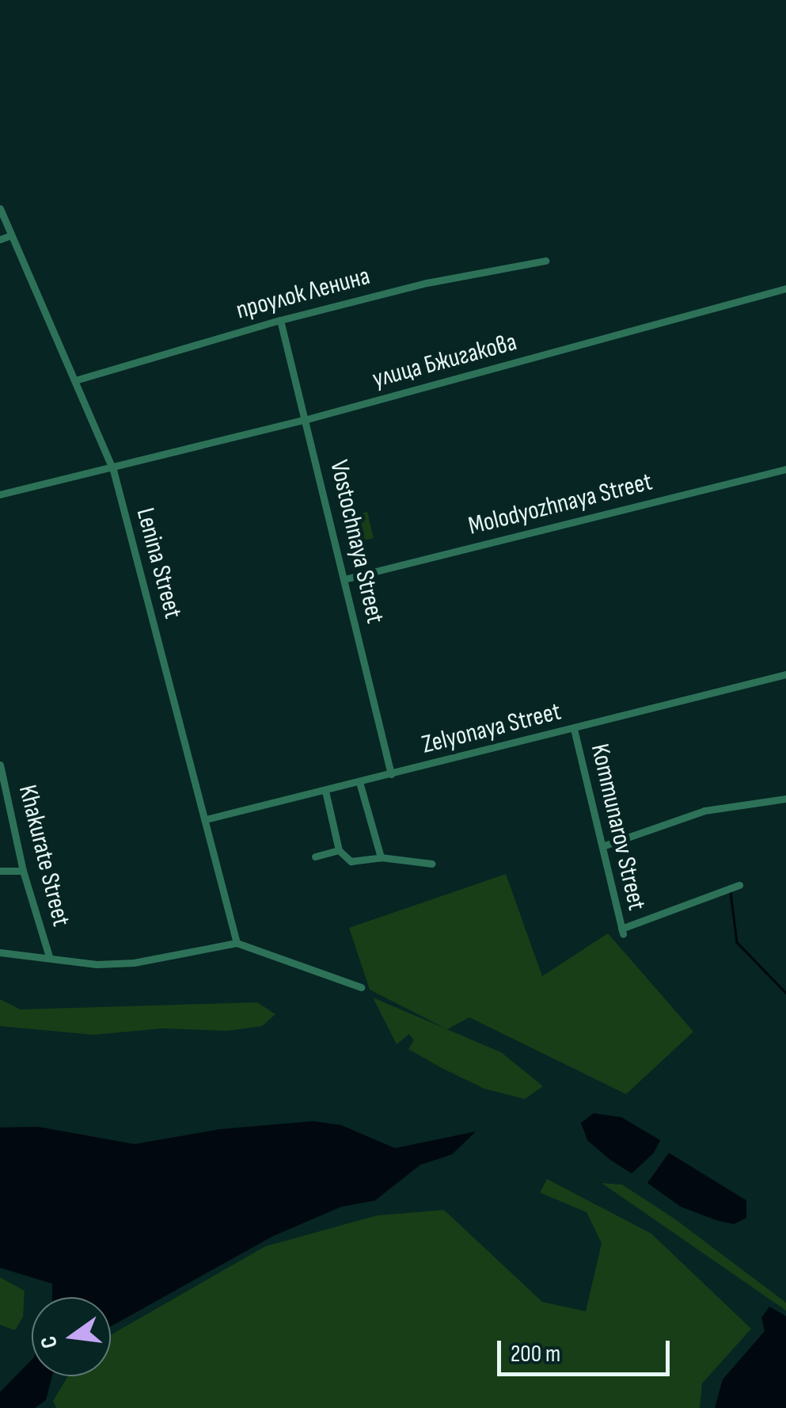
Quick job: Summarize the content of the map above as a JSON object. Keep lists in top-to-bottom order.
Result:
{
  "streets": {
    "street": [
      "проулок Ленина",
      "улица Бжигакова",
      "Molodyozhnaya Street",
      "Vostochnaya Street",
      "Lenina Street",
      "Zelyonaya Street",
      "Kommunarov Street",
      "Khakurate Street"
    ]
  },
  "crossings": [
    ["проулок Ленина", "Vostochnaya Street"],
    ["проулок Ленина", "Lenina Street"],
    ["улица Бжигакова", "Vostochnaya Street"],
    ["улица Бжигакова", "Lenina Street"],
    ["Molodyozhnaya Street", "Vostochnaya Street"],
    ["Vostochnaya Street", "Zelyonaya Street"],
    ["Lenina Street", "Zelyonaya Street"],
    ["Zelyonaya Street", "Kommunarov Street"]
  ],
  "scale_bar": "200 m",
  "north": "left"
}
